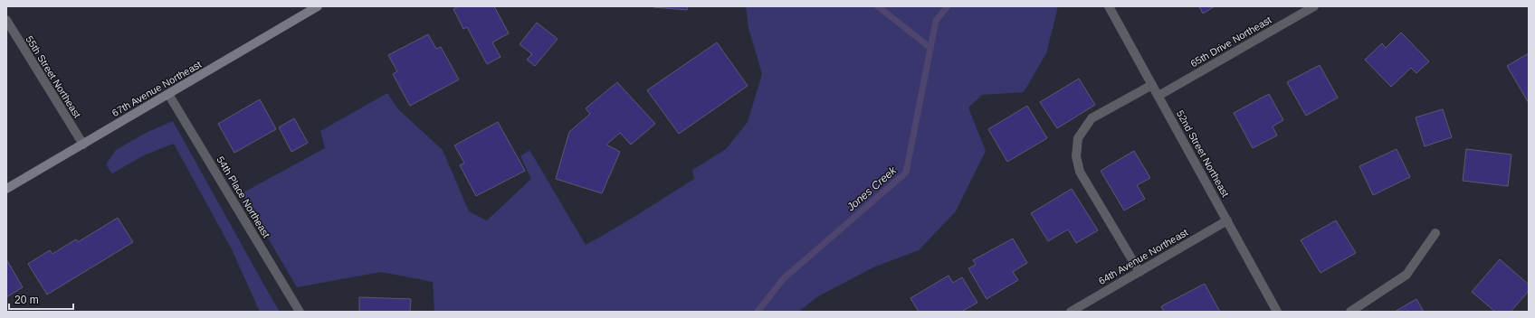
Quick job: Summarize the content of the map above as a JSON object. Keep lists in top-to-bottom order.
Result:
{
  "streets": {
    "street": [
      "65th Drive Northeast",
      "55th Street Northeast",
      "67th Avenue Northeast",
      "52nd Street Northeast",
      "54th Place Northeast",
      "64th Avenue Northeast"
    ]
  },
  "crossings": [
    ["65th Drive Northeast", "52nd Street Northeast"],
    ["55th Street Northeast", "67th Avenue Northeast"],
    ["67th Avenue Northeast", "54th Place Northeast"],
    ["52nd Street Northeast", "64th Avenue Northeast"]
  ],
  "water": ["Jones Creek"],
  "scale_bar": "20 m"
}
